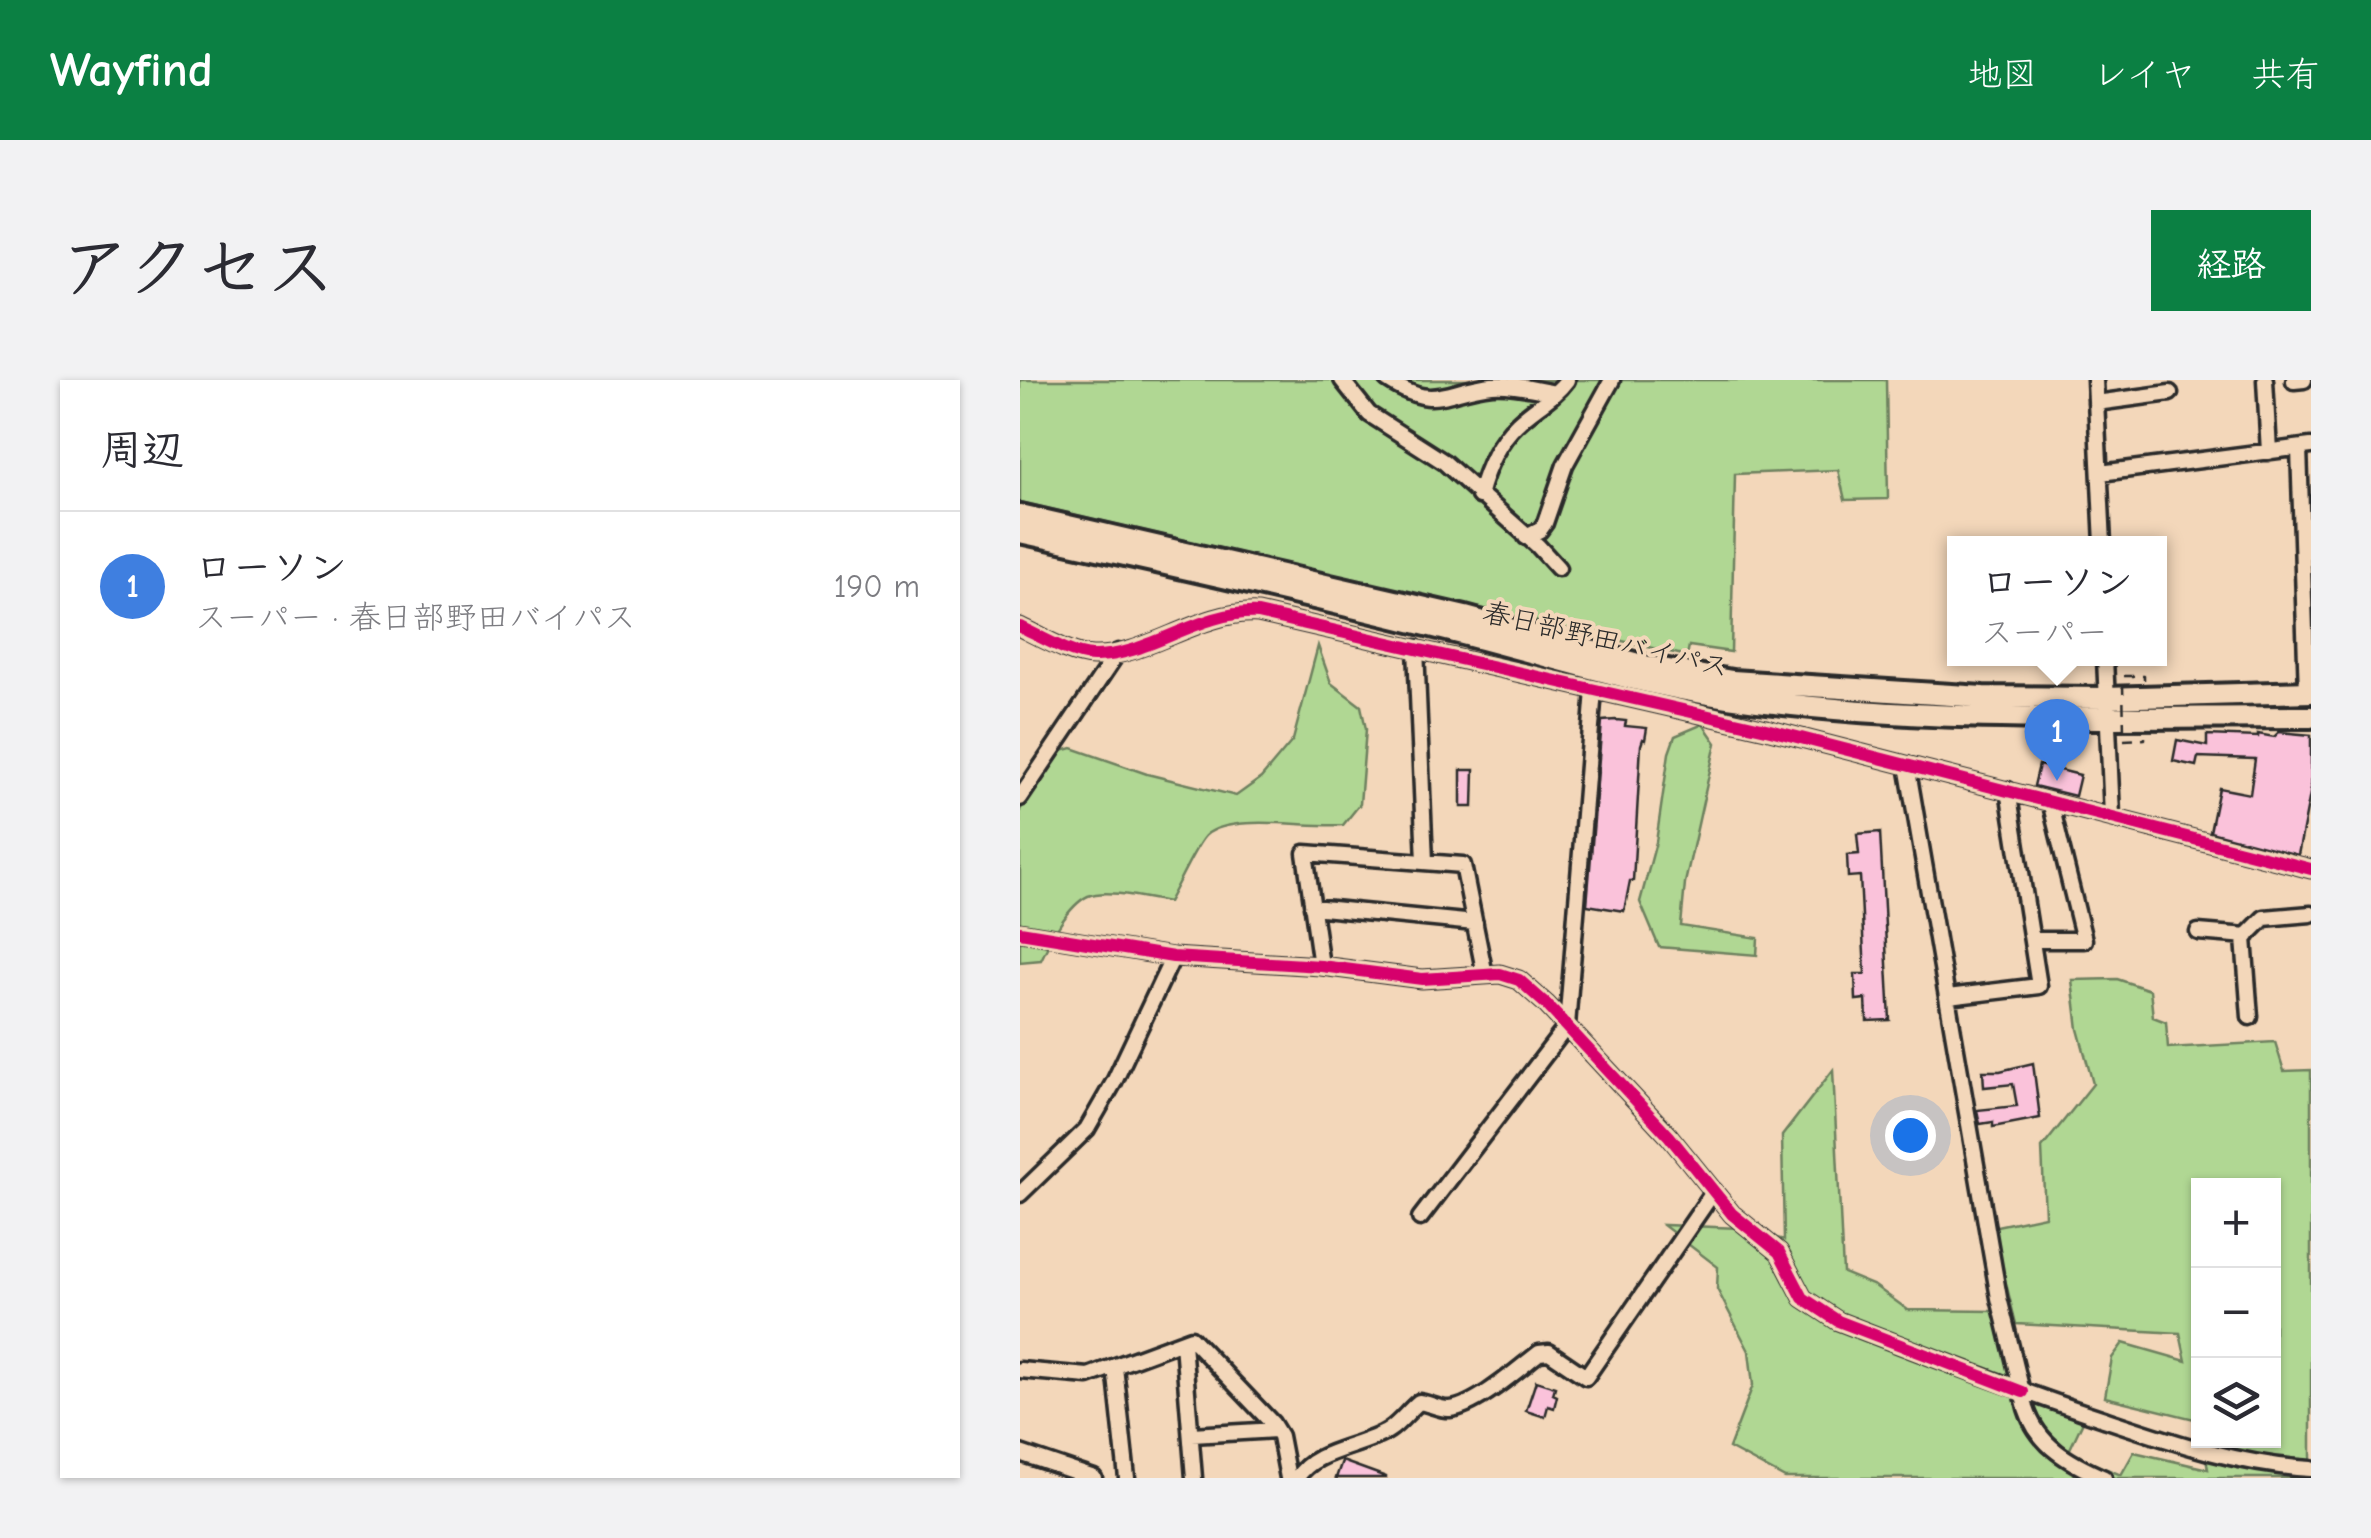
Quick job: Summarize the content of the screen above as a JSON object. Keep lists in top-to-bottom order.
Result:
{
  "streets": {
    "highway": ["春日部野田バイパス"]
  },
  "page": {
    "header": "Wayfind",
    "nav": ["地図", "レイヤ", "共有"],
    "title": "アクセス",
    "buttons": "経路",
    "heading": "周辺",
    "list": [
      {
        "mark": "1",
        "name": "ローソン",
        "note": "スーパー · 春日部野田バイパス",
        "value": "190 m"
      }
    ],
    "popup": ["ローソン", "スーパー"],
    "pins": "1",
    "map_buttons": ["+", "−"]
  }
}
